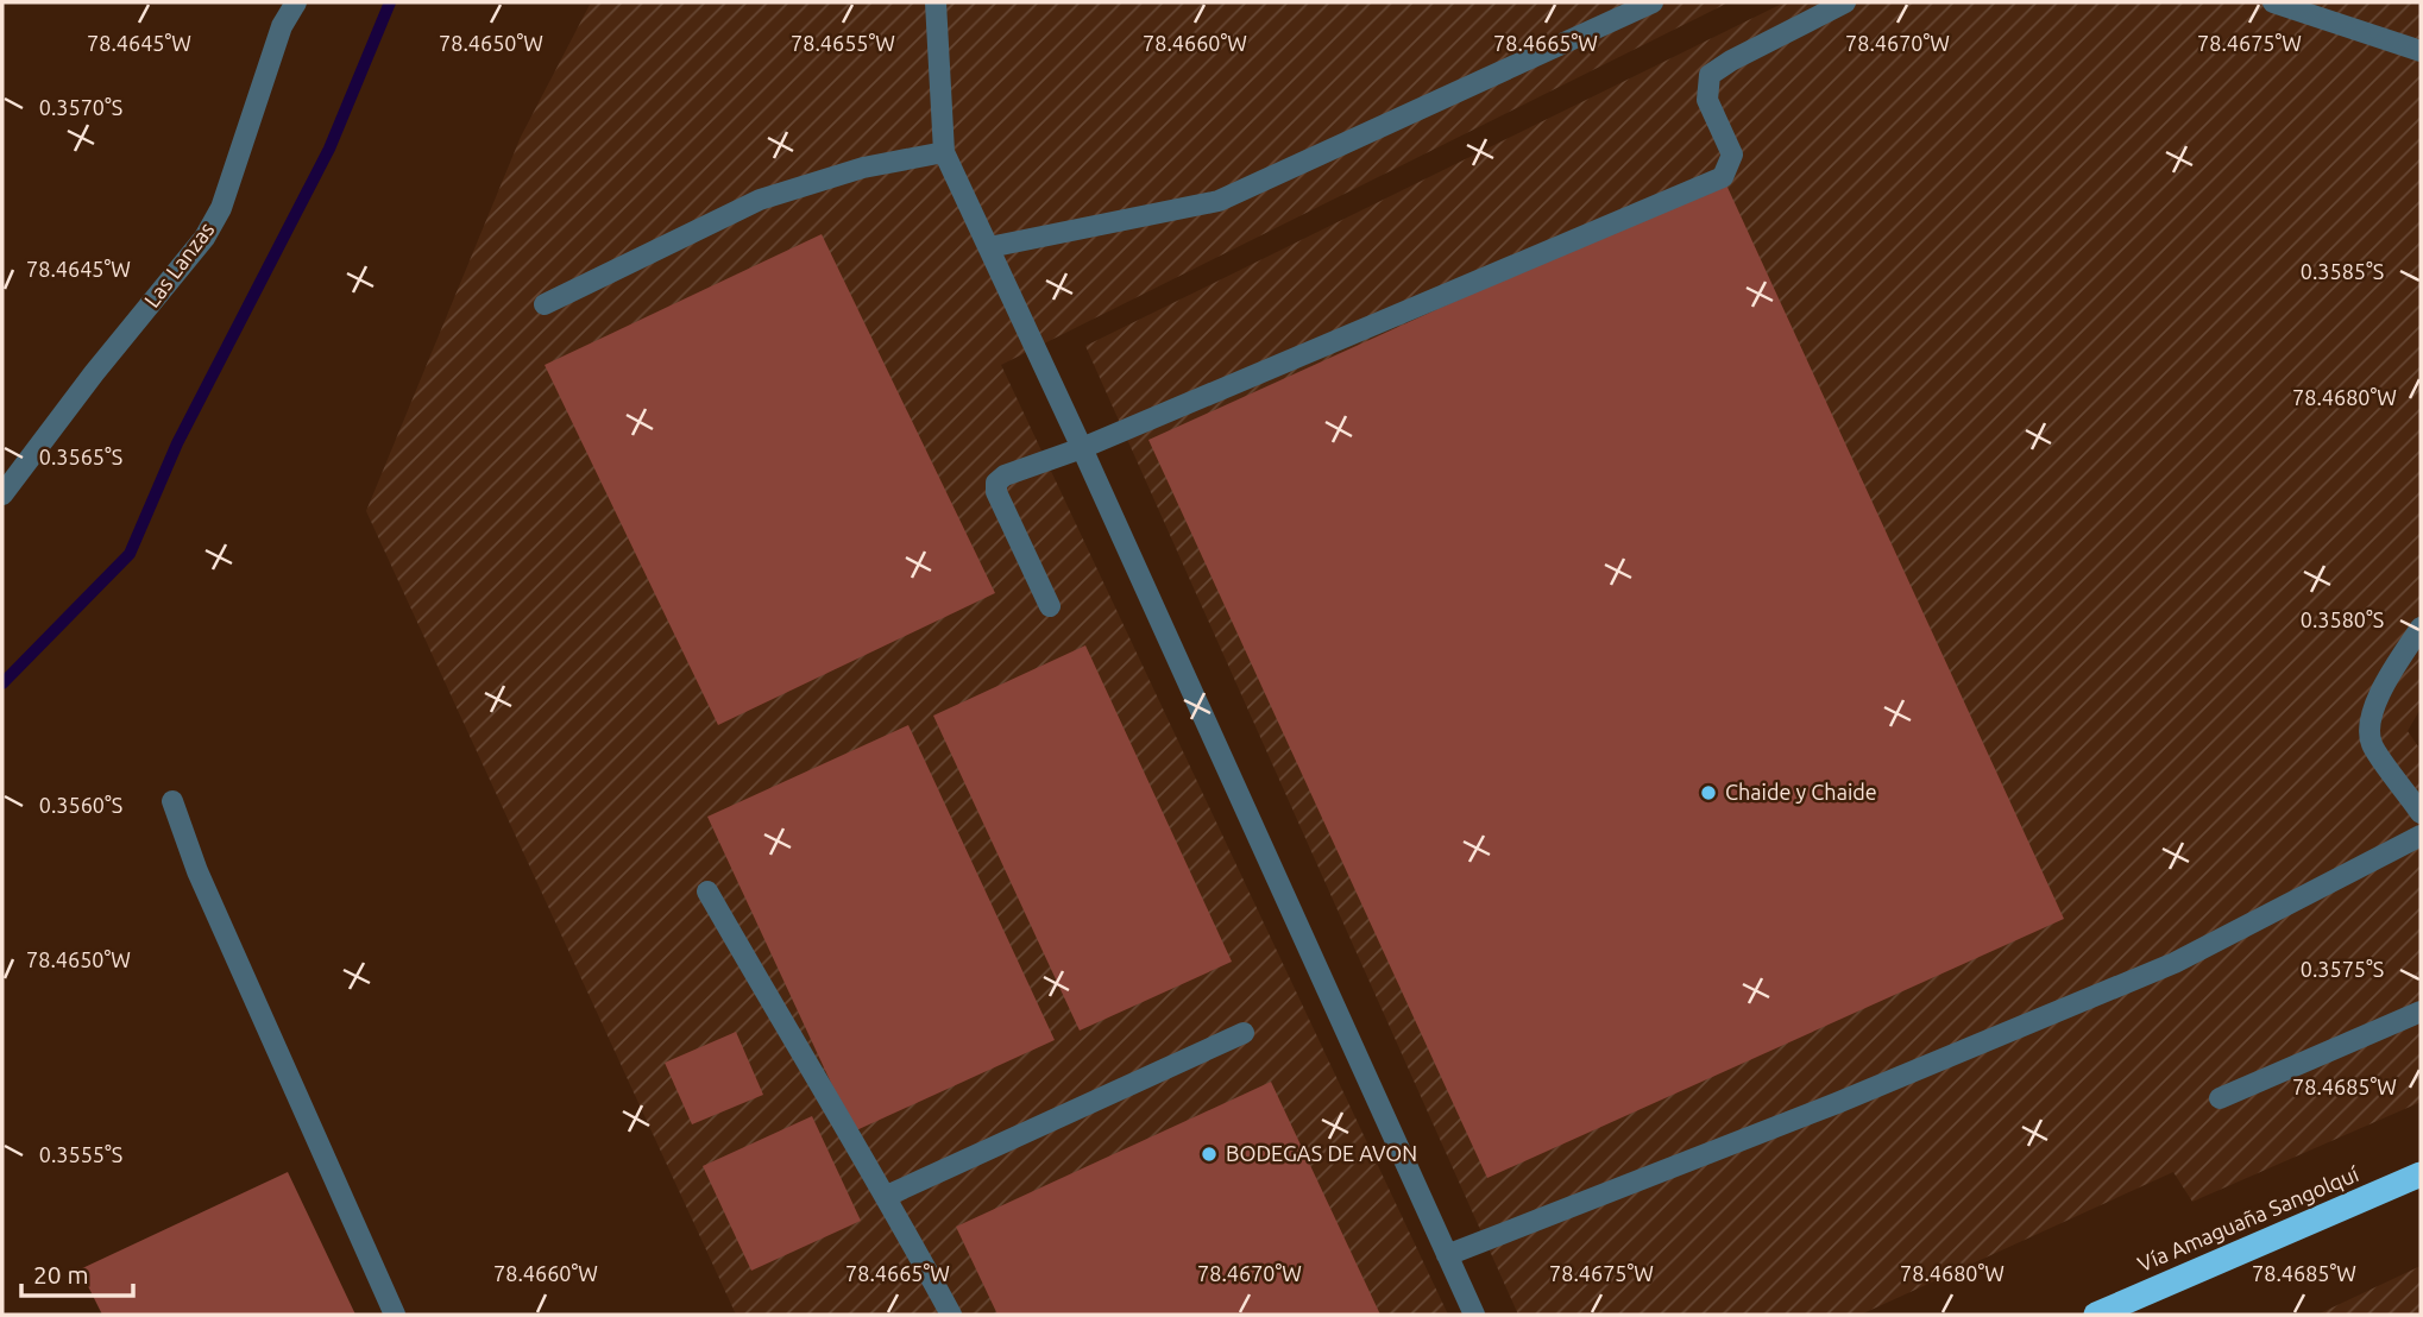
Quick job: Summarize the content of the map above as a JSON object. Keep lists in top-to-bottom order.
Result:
{
  "streets": {
    "highway": ["Vía Amaguaña Sangolquí"],
    "street": ["Las Lanzas"]
  },
  "places": ["Chaide y Chaide", "BODEGAS DE AVON"],
  "scale_bar": "20 m",
  "coordinates": [
    "78.4645°W",
    "78.4650°W",
    "78.4655°W",
    "78.4660°W",
    "78.4665°W",
    "78.4670°W",
    "78.4675°W",
    "0.3570°S",
    "0.3585°S",
    "78.4680°W",
    "0.3565°S",
    "0.3580°S",
    "0.3560°S",
    "0.3575°S",
    "78.4685°W",
    "0.3555°S"
  ]
}
